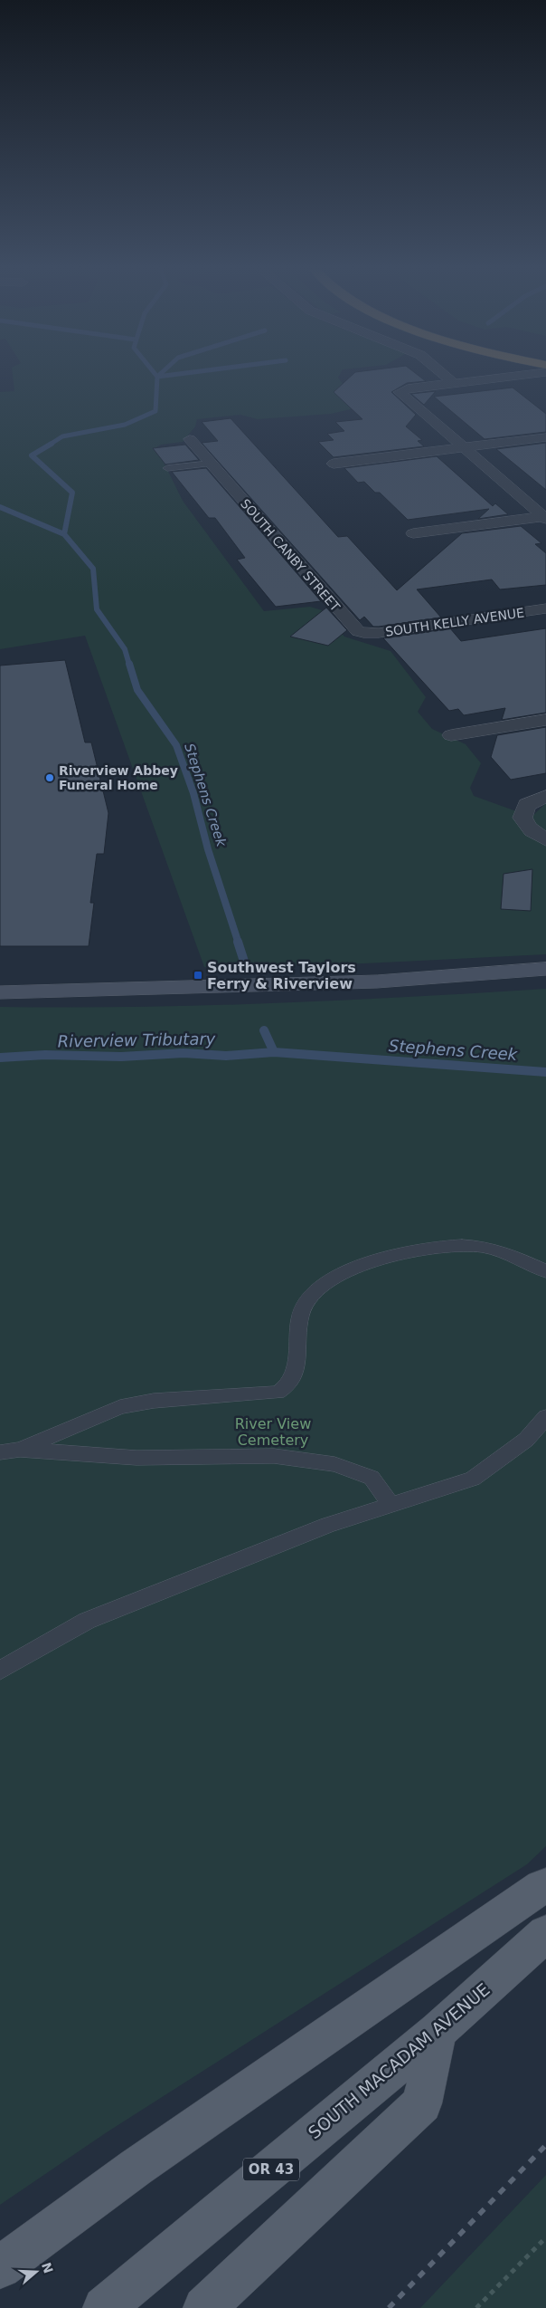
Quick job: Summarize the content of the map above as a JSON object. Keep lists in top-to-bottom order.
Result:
{
  "streets": {
    "main road": ["SOUTH MACADAM AVENUE", "OR 43"],
    "street": ["SOUTH CANBY STREET", "SOUTH KELLY AVENUE"]
  },
  "crossings": [
    ["SOUTH CANBY STREET", "SOUTH KELLY AVENUE"]
  ],
  "water": ["Stephens Creek", "Riverview Tributary"],
  "parks": ["River View Cemetery"],
  "places": {
    "other": ["Riverview Abbey Funeral Home"],
    "transit": ["Southwest Taylors Ferry & Riverview"]
  },
  "north": "right"
}
